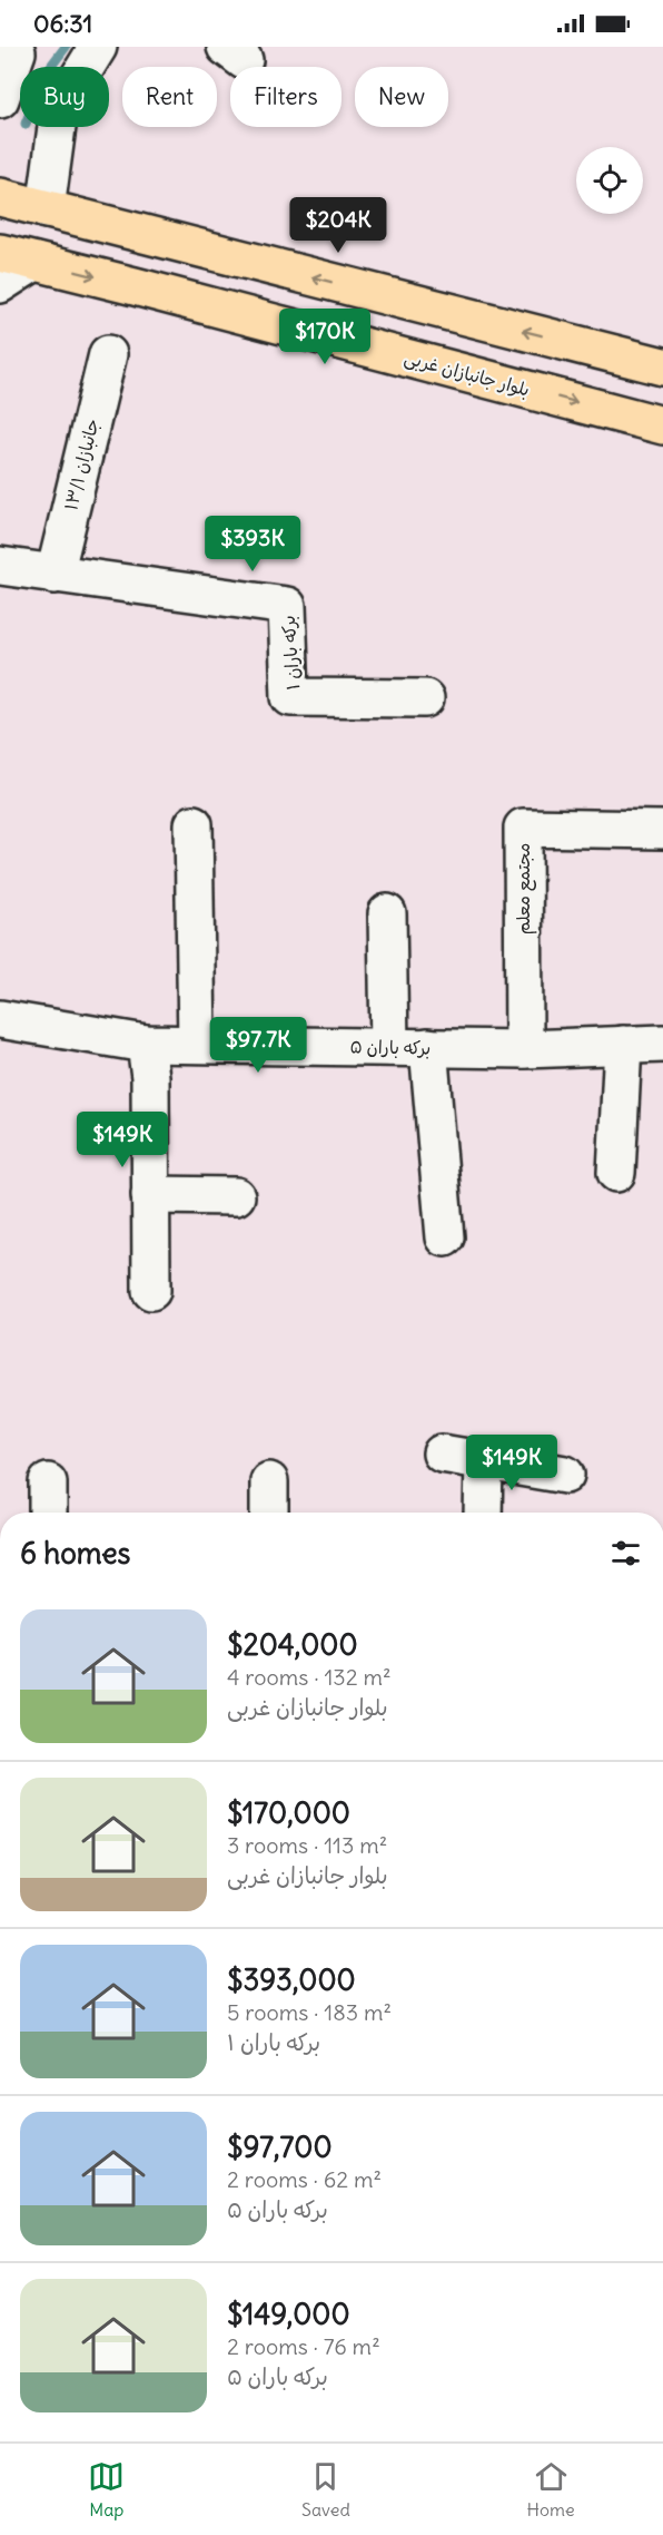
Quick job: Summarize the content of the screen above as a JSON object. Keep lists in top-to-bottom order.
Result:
{
  "streets": {
    "main road": ["بلوار جانبازان غربی"],
    "street": [
      "جانبازان ۱۳/۱",
      "برکه باران ۱",
      "مجتمع معلم",
      "برکه باران ۵"
    ]
  },
  "crossings": [
    ["جانبازان ۱۳/۱", "برکه باران ۱"],
    ["مجتمع معلم", "برکه باران ۵"]
  ],
  "page": {
    "status": "06:31",
    "chip": [
      "Buy",
      "Rent",
      "Filters",
      "New"
    ],
    "price": [
      "$204K",
      "$170K",
      "$393K",
      "$97.7K",
      "$149K",
      "$149K"
    ],
    "heading": "6 homes",
    "list": [
      {
        "name": "$204,000",
        "note": "4 rooms · 132 m² · بلوار جانبازان غربی"
      },
      {
        "name": "$170,000",
        "note": "3 rooms · 113 m² · بلوار جانبازان غربی"
      },
      {
        "name": "$393,000",
        "note": "5 rooms · 183 m² · برکه باران ۱"
      },
      {
        "name": "$97,700",
        "note": "2 rooms · 62 m² · برکه باران ۵"
      },
      {
        "name": "$149,000",
        "note": "2 rooms · 76 m² · برکه باران ۵"
      }
    ],
    "tabs": ["Map", "Saved", "Home"]
  }
}
